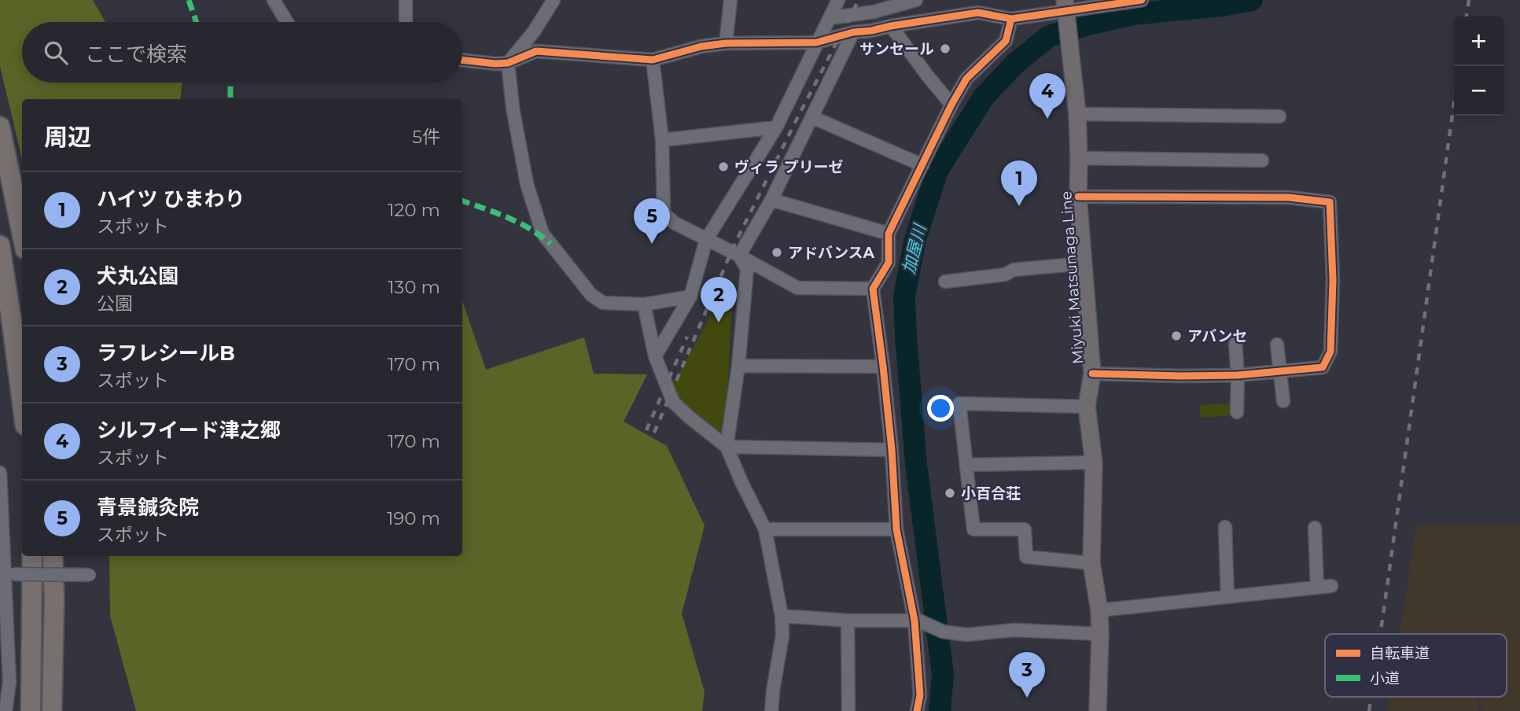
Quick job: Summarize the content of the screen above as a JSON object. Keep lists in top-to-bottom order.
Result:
{
  "streets": {
    "main road": ["Miyuki Matsunaga Line"]
  },
  "water": ["加屋川"],
  "places": [
    "サンセール",
    "ヴィラ プリーゼ",
    "アドバンスA",
    "アバンセ",
    "小百合荘"
  ],
  "legend": ["自転車道", "小道"],
  "page": {
    "map_buttons": ["+", "−"],
    "search": "ここで検索",
    "pins": [
      "4",
      "1",
      "5",
      "2",
      "3"
    ],
    "heading": ["周辺", "5件"],
    "list": [
      {
        "mark": "1",
        "name": "ハイツ ひまわり",
        "note": "スポット",
        "value": "120 m"
      },
      {
        "mark": "2",
        "name": "犬丸公園",
        "note": "公園",
        "value": "130 m"
      },
      {
        "mark": "3",
        "name": "ラフレシールB",
        "note": "スポット",
        "value": "170 m"
      },
      {
        "mark": "4",
        "name": "シルフイード津之郷",
        "note": "スポット",
        "value": "170 m"
      },
      {
        "mark": "5",
        "name": "青景鍼灸院",
        "note": "スポット",
        "value": "190 m"
      }
    ]
  }
}
